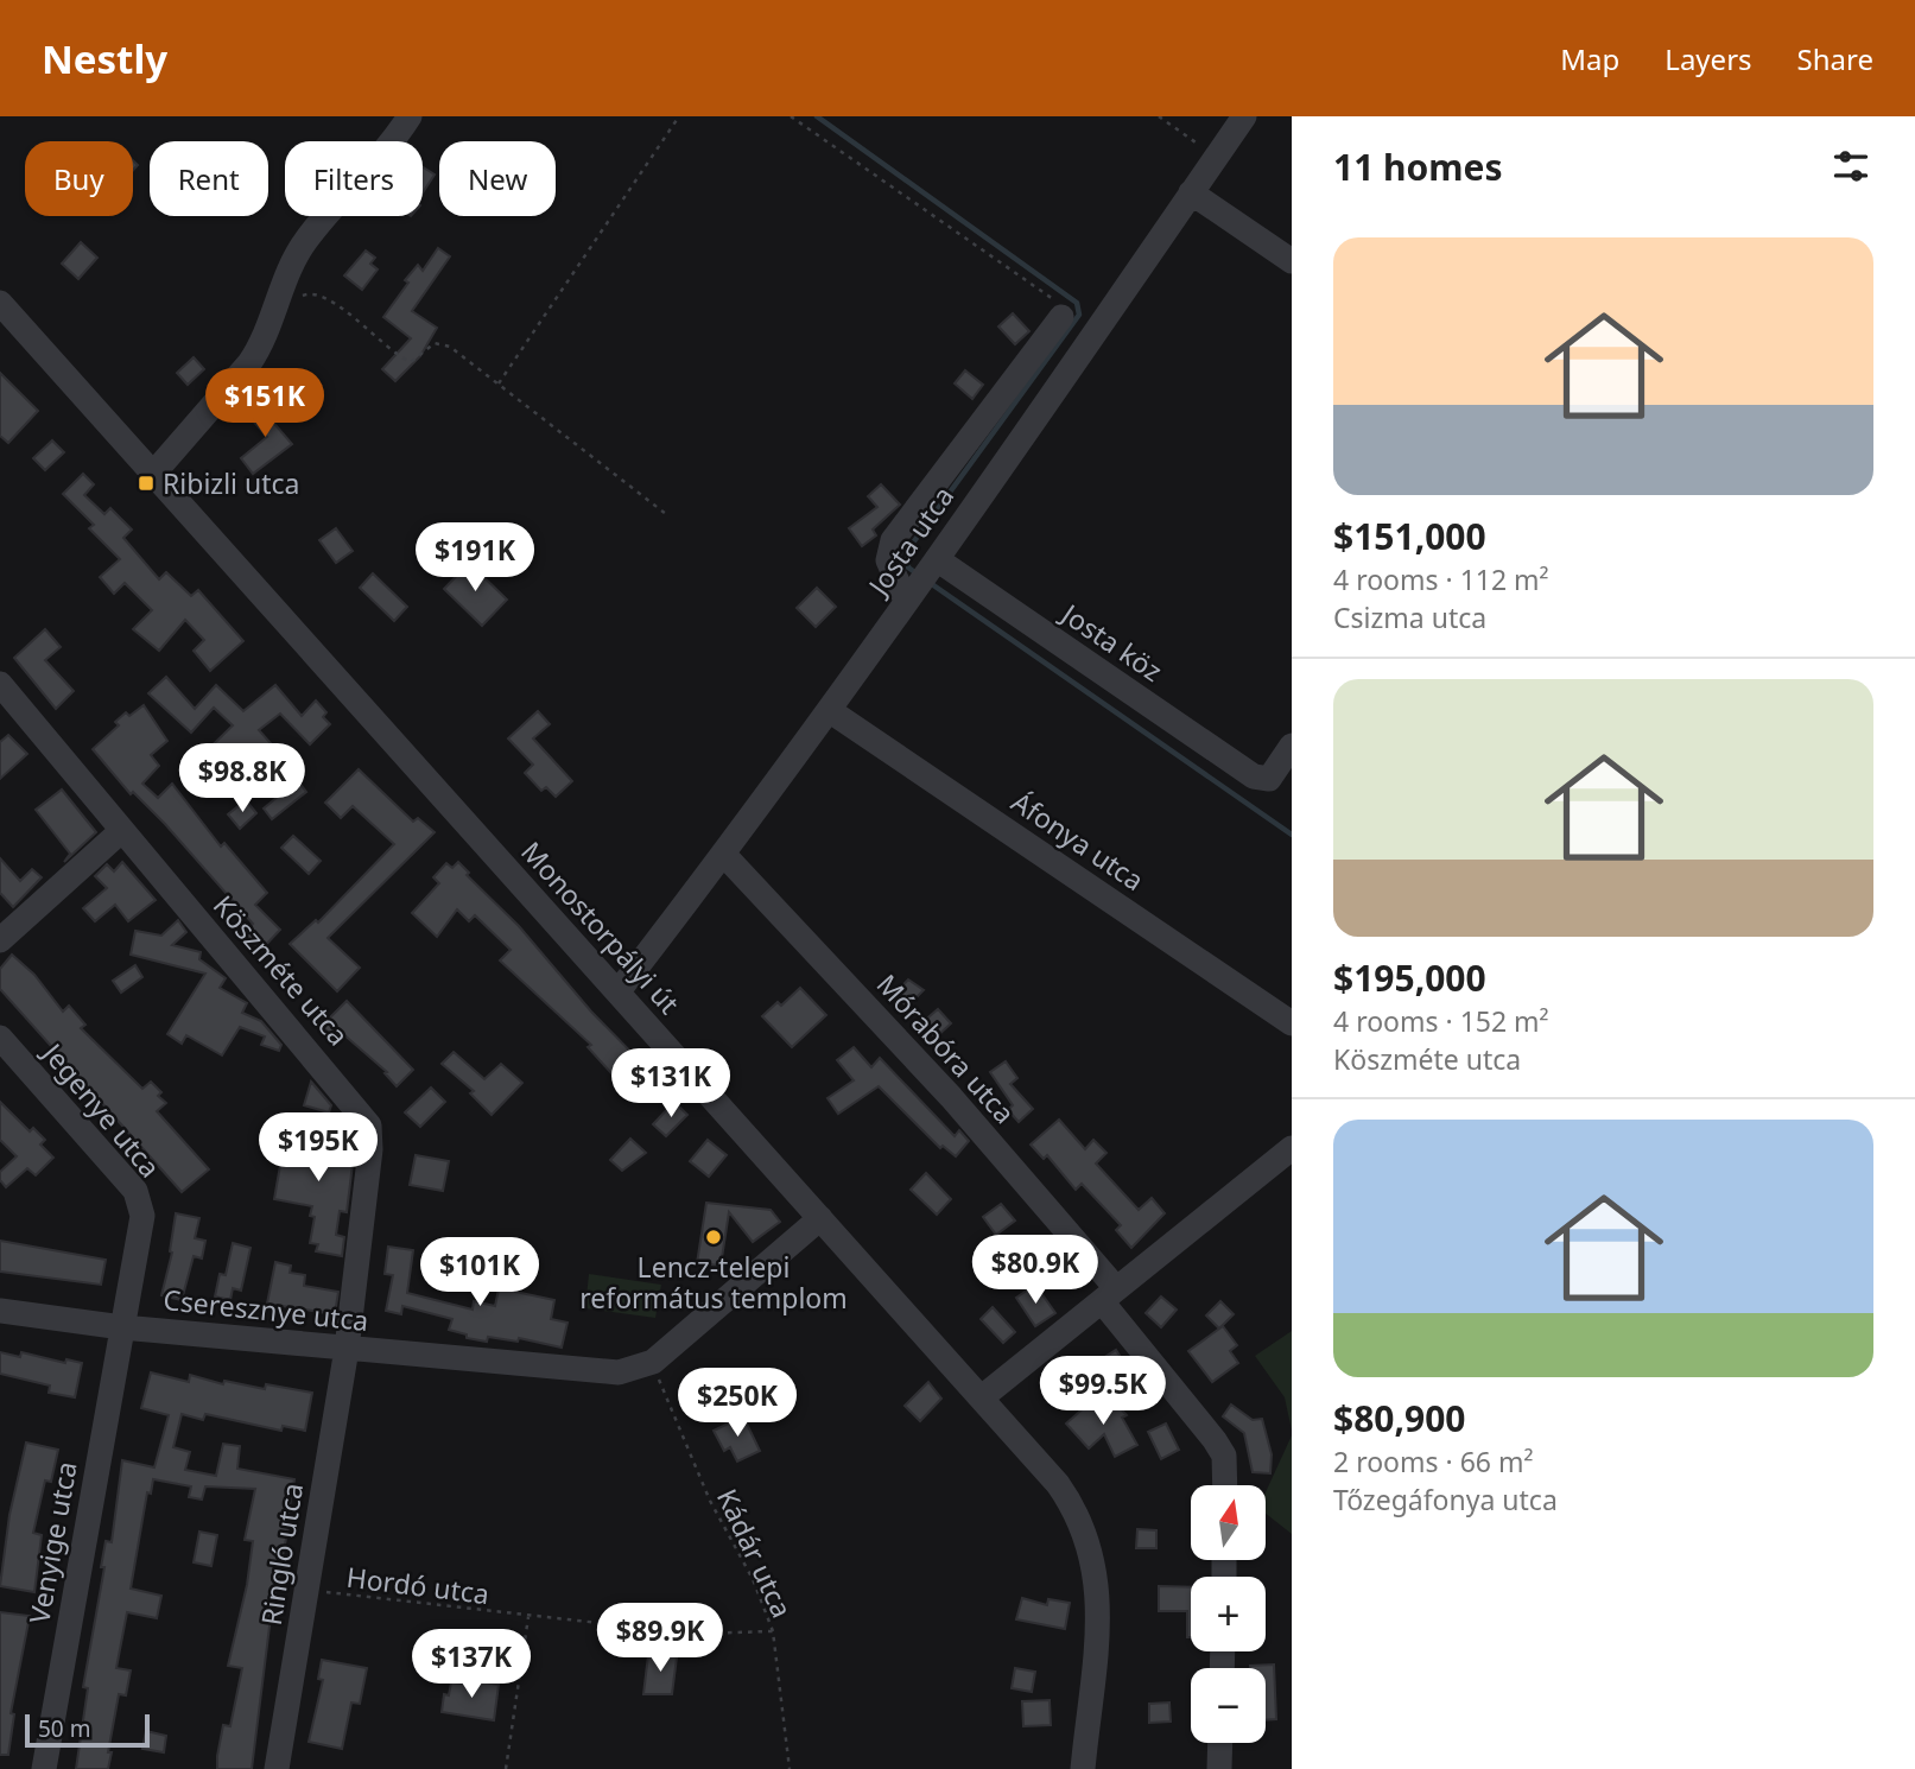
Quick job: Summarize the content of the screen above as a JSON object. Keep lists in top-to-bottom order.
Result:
{
  "streets": {
    "street": [
      "Josta utca",
      "Josta köz",
      "Áfonya utca",
      "Monostorpályi út",
      "Köszméte utca",
      "Mórabóra utca",
      "Jegenye utca",
      "Cseresznye utca",
      "Venyige utca",
      "Ringló utca"
    ],
    "path": ["Kádár utca", "Hordó utca"]
  },
  "crossings": [
    ["Josta utca", "Josta köz"],
    ["Josta utca", "Áfonya utca"],
    ["Josta utca", "Monostorpályi út"],
    ["Josta utca", "Mórabóra utca"],
    ["Monostorpályi út", "Cseresznye utca"],
    ["Köszméte utca", "Cseresznye utca"],
    ["Köszméte utca", "Ringló utca"],
    ["Jegenye utca", "Cseresznye utca"],
    ["Jegenye utca", "Venyige utca"],
    ["Cseresznye utca", "Venyige utca"],
    ["Cseresznye utca", "Kádár utca"],
    ["Cseresznye utca", "Ringló utca"],
    ["Kádár utca", "Hordó utca"],
    ["Ringló utca", "Hordó utca"]
  ],
  "places": {
    "transit": ["Ribizli utca"],
    "other": ["Lencz-telepi református templom"]
  },
  "scale_bar": "50 m",
  "north": "top",
  "page": {
    "header": "Nestly",
    "nav": ["Map", "Layers", "Share"],
    "heading": "11 homes",
    "chip": [
      "Buy",
      "Rent",
      "Filters",
      "New"
    ],
    "list": [
      {
        "name": "$151,000",
        "note": "4 rooms · 112 m² · Csizma utca"
      },
      {
        "name": "$195,000",
        "note": "4 rooms · 152 m² · Köszméte utca"
      },
      {
        "name": "$80,900",
        "note": "2 rooms · 66 m² · Tőzegáfonya utca"
      }
    ],
    "price": [
      "$151K",
      "$191K",
      "$98.8K",
      "$131K",
      "$195K",
      "$80.9K",
      "$101K",
      "$99.5K",
      "$250K",
      "$89.9K",
      "$137K"
    ],
    "map_buttons": ["+", "−"],
    "scale": "50 m"
  }
}
